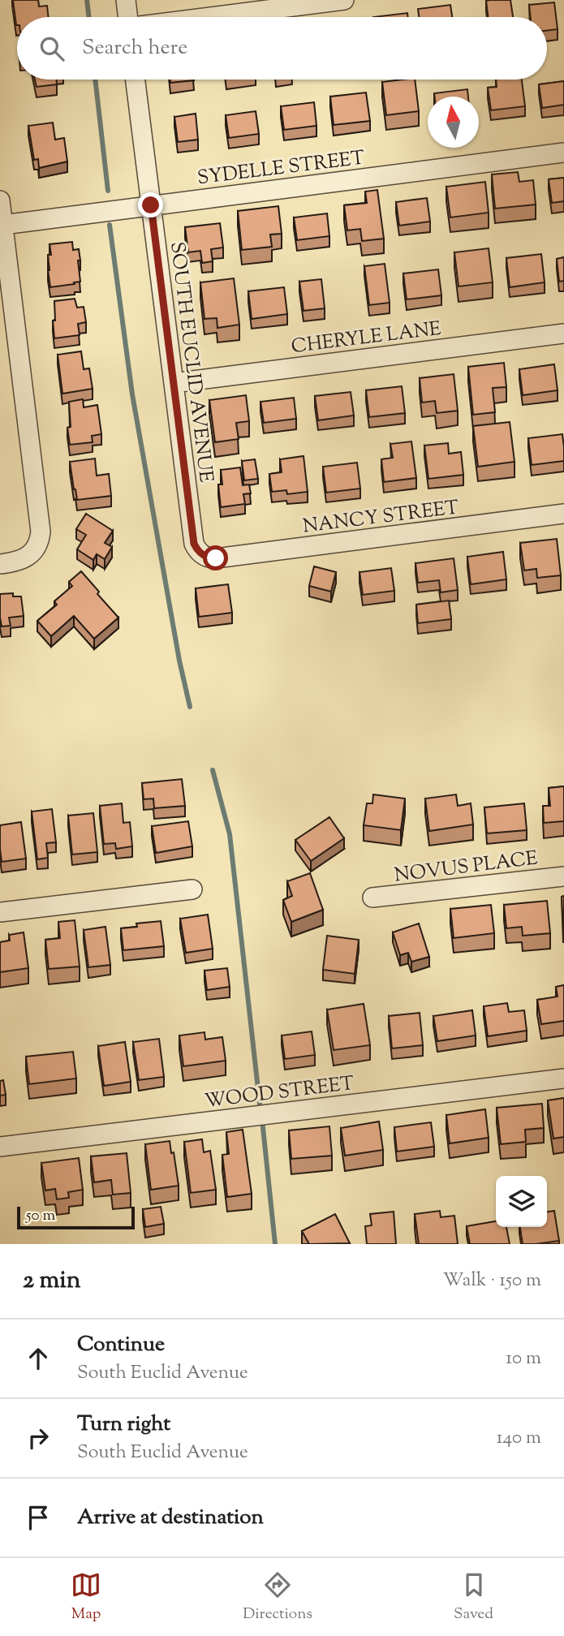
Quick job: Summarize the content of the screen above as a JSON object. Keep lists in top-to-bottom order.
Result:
{
  "streets": {
    "street": [
      "SYDELLE STREET",
      "CHERYLE LANE",
      "SOUTH EUCLID AVENUE",
      "NANCY STREET",
      "NOVUS PLACE",
      "WOOD STREET"
    ]
  },
  "crossings": [
    ["SYDELLE STREET", "SOUTH EUCLID AVENUE"],
    ["CHERYLE LANE", "SOUTH EUCLID AVENUE"],
    ["SOUTH EUCLID AVENUE", "NANCY STREET"]
  ],
  "scale_bar": "50 m",
  "north": "top",
  "page": {
    "search": "Search here",
    "scale": "50 m",
    "heading": ["2 min", "Walk · 150 m"],
    "list": [
      ["Continue", "South Euclid Avenue", "10 m"],
      ["Turn right", "South Euclid Avenue", "140 m"],
      "Arrive at destination"
    ],
    "nav": ["Map", "Directions", "Saved"]
  }
}
